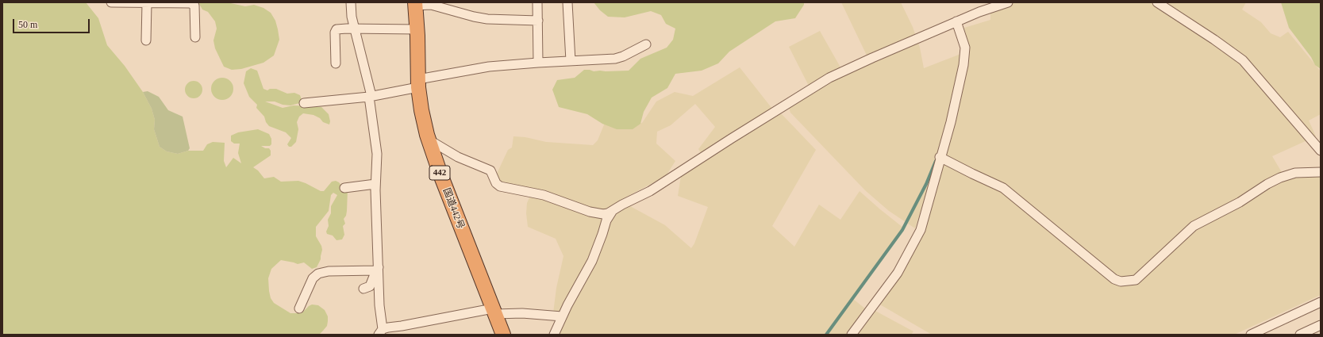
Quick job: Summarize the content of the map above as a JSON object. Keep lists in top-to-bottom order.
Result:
{
  "streets": {
    "highway": ["442", "国道442号"]
  },
  "scale_bar": "50 m"
}
